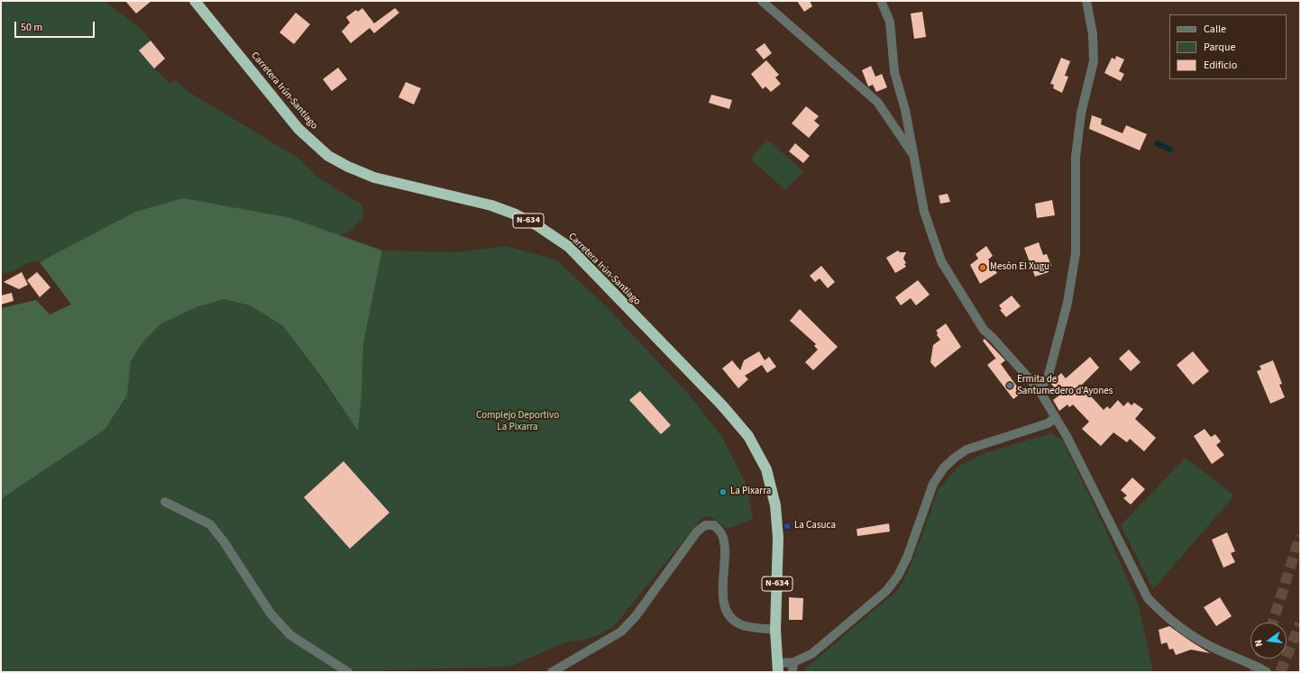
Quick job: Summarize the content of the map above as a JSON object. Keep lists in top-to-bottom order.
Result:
{
  "streets": {
    "highway": ["Carretera Irún-Santiago", "N-634"]
  },
  "parks": ["Complejo Deportivo La Pixarra"],
  "places": [
    "Mesón El Xugu",
    "Ermita de Santumedero d'Ayones",
    "La Pixarra",
    "La Casuca"
  ],
  "legend": ["Calle", "Parque", "Edificio"],
  "scale_bar": "50 m",
  "north": "left"
}
